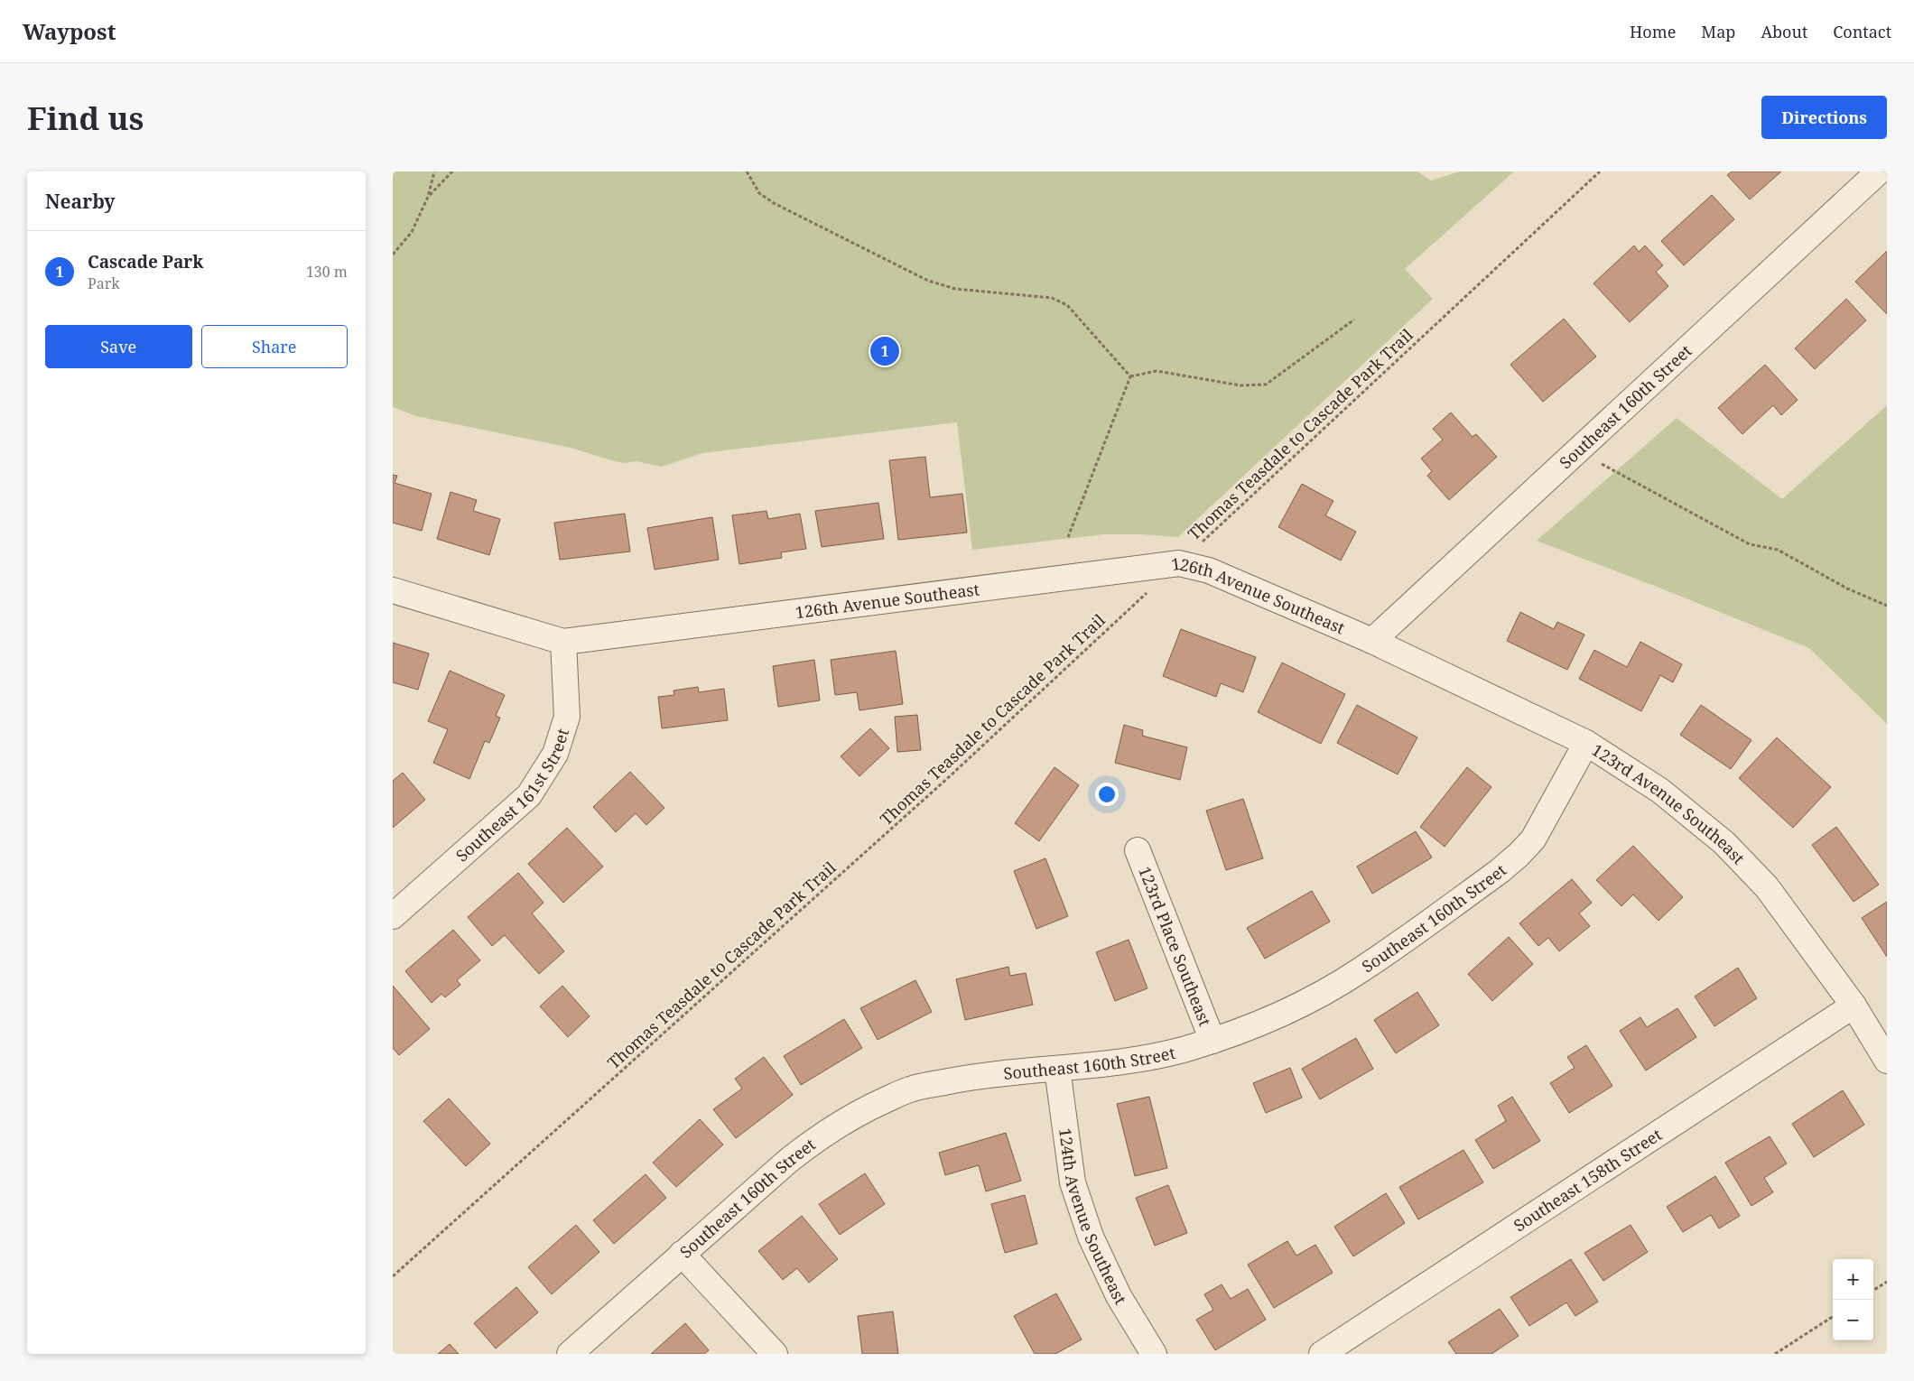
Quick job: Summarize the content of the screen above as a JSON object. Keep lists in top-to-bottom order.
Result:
{
  "streets": {
    "street": [
      "Southeast 160th Street",
      "126th Avenue Southeast",
      "Southeast 161st Street",
      "123rd Avenue Southeast",
      "123rd Place Southeast",
      "Southeast 158th Street",
      "124th Avenue Southeast"
    ],
    "path": ["Thomas Teasdale to Cascade Park Trail"]
  },
  "crossings": [
    ["Southeast 160th Street", "126th Avenue Southeast"],
    ["Southeast 160th Street", "123rd Avenue Southeast"],
    ["Southeast 160th Street", "123rd Place Southeast"],
    ["Southeast 160th Street", "124th Avenue Southeast"],
    ["Thomas Teasdale to Cascade Park Trail", "126th Avenue Southeast"],
    ["126th Avenue Southeast", "Southeast 161st Street"],
    ["126th Avenue Southeast", "123rd Avenue Southeast"],
    ["123rd Avenue Southeast", "Southeast 158th Street"]
  ],
  "page": {
    "header": "Waypost",
    "nav": [
      "Home",
      "Map",
      "About",
      "Contact"
    ],
    "buttons": [
      "Directions",
      ["Save", "Share"]
    ],
    "title": "Find us",
    "heading": "Nearby",
    "list": [
      {
        "mark": "1",
        "name": "Cascade Park",
        "note": "Park",
        "value": "130 m"
      }
    ],
    "pins": "1",
    "map_buttons": ["+", "−"]
  }
}
